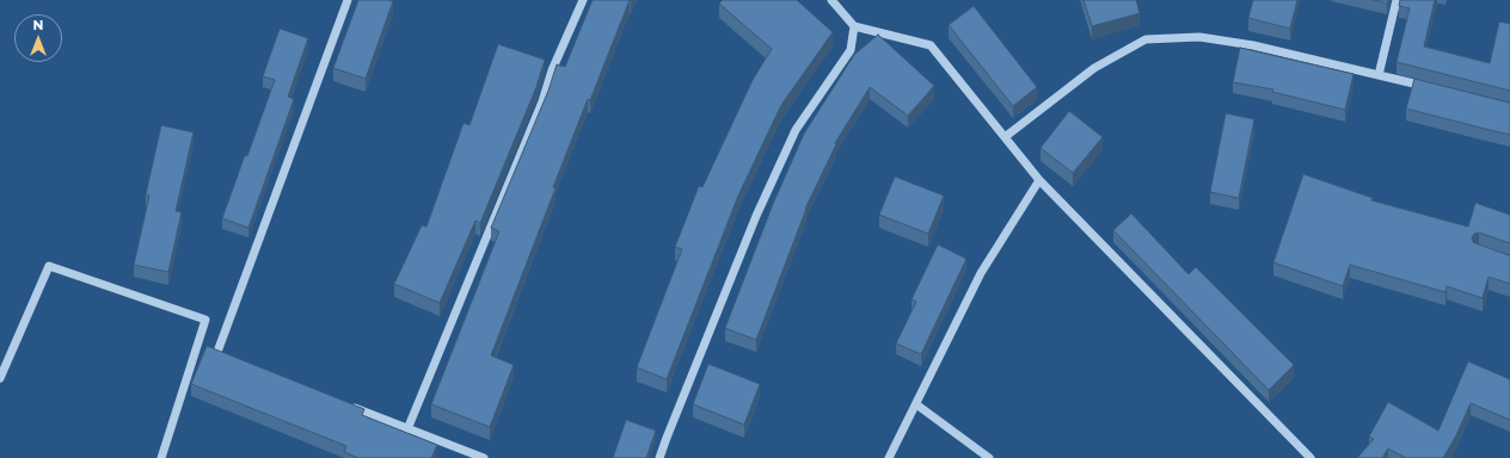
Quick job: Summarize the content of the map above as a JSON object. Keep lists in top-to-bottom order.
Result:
{
  "north": "top"
}
